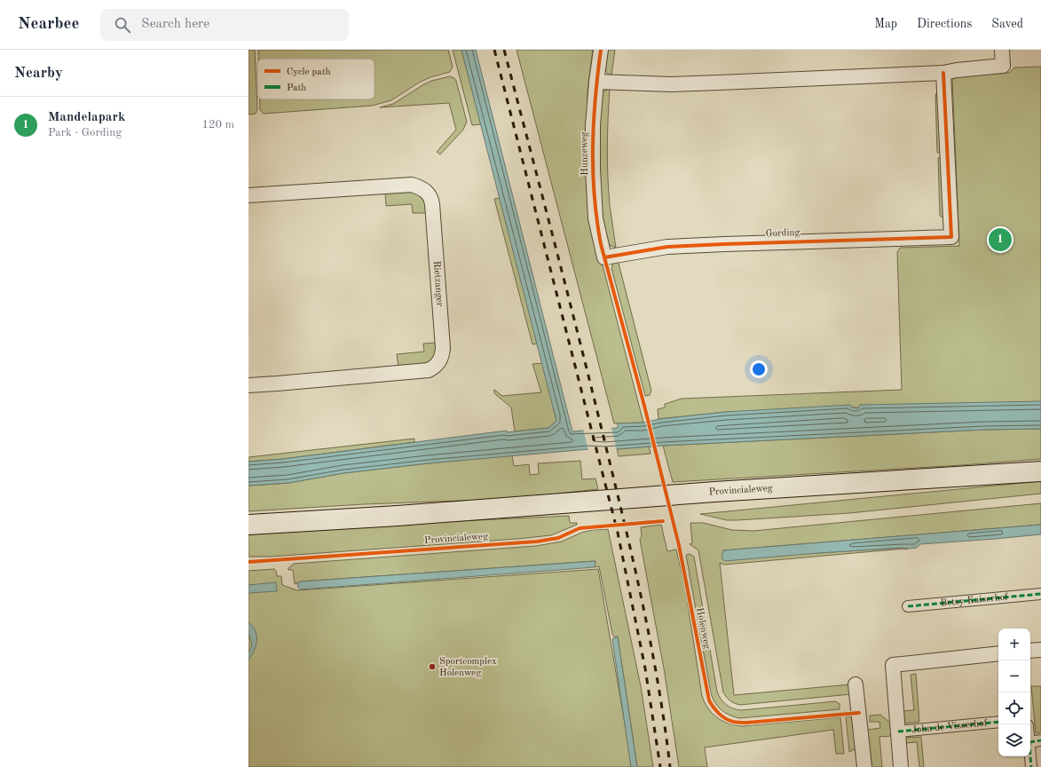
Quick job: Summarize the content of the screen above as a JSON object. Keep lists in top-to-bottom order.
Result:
{
  "streets": {
    "main road": ["Provincialeweg"],
    "street": [
      "Hunzeweg",
      "Gording",
      "Rietzanger",
      "Betsy Kaiserhof",
      "John de Visserhof"
    ],
    "cycle path": ["Holenweg"]
  },
  "crossings": [
    ["Hunzeweg", "Gording"]
  ],
  "places": ["Sportcomplex Holenweg"],
  "legend": ["Cycle path", "Path"],
  "page": {
    "header": "Nearbee",
    "search": "Search here",
    "nav": ["Map", "Directions", "Saved"],
    "heading": "Nearby",
    "list": [
      {
        "mark": "1",
        "name": "Mandelapark",
        "note": "Park · Gording",
        "value": "120 m"
      }
    ],
    "pins": "1",
    "map_buttons": ["+", "−"]
  }
}
